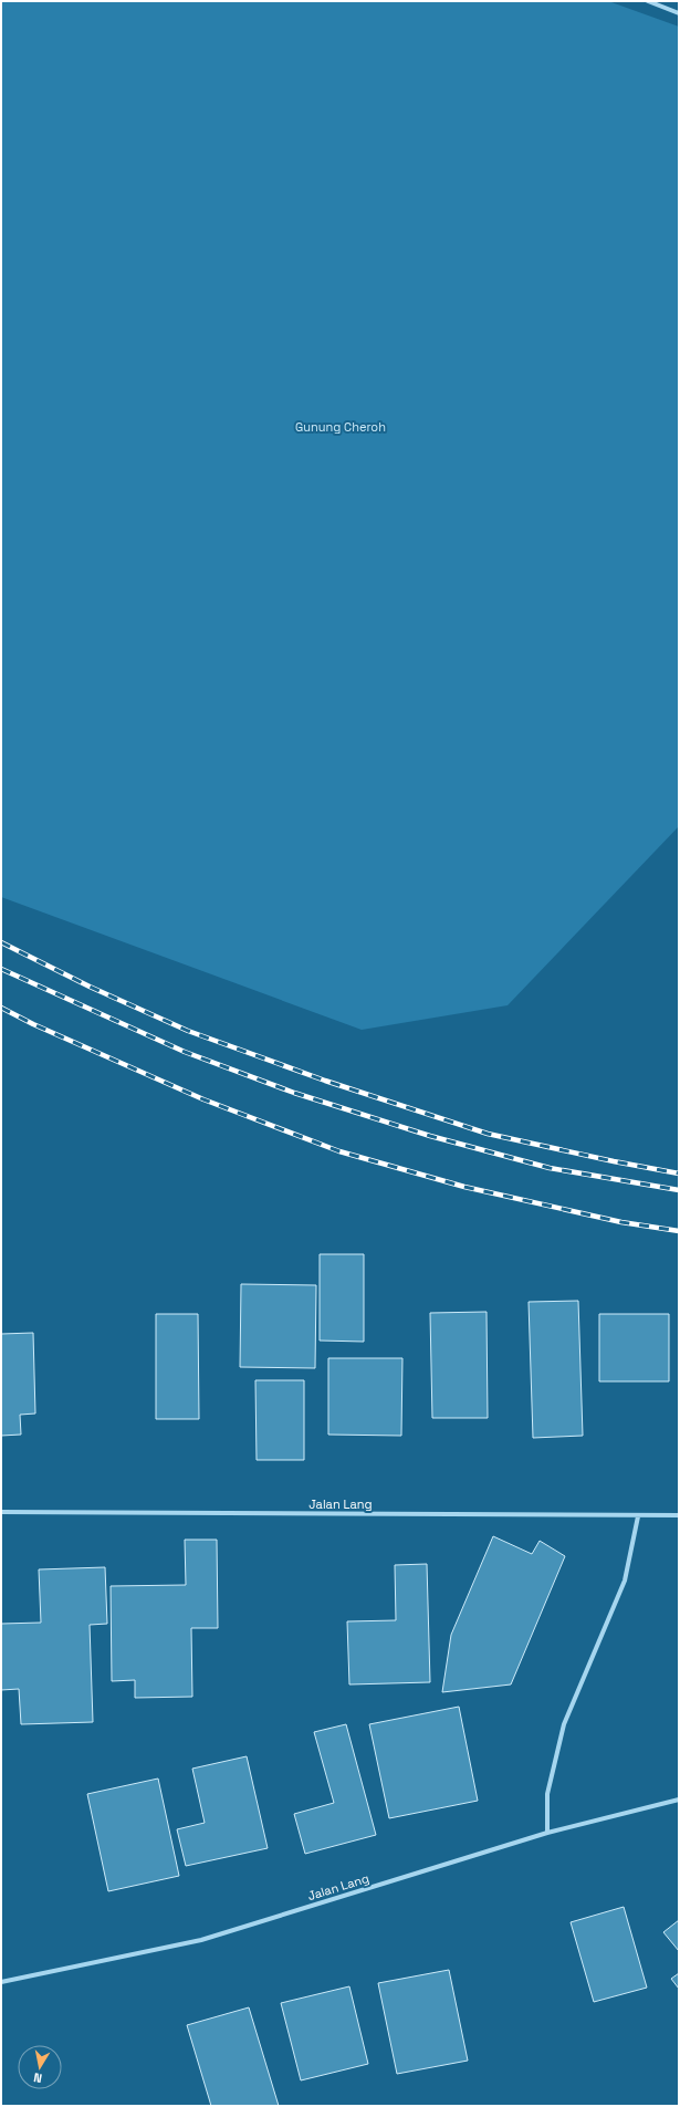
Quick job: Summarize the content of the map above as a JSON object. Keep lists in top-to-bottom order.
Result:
{
  "streets": {
    "street": ["Jalan Lang"]
  },
  "parks": ["Gunung Cheroh"],
  "north": "bottom"
}
